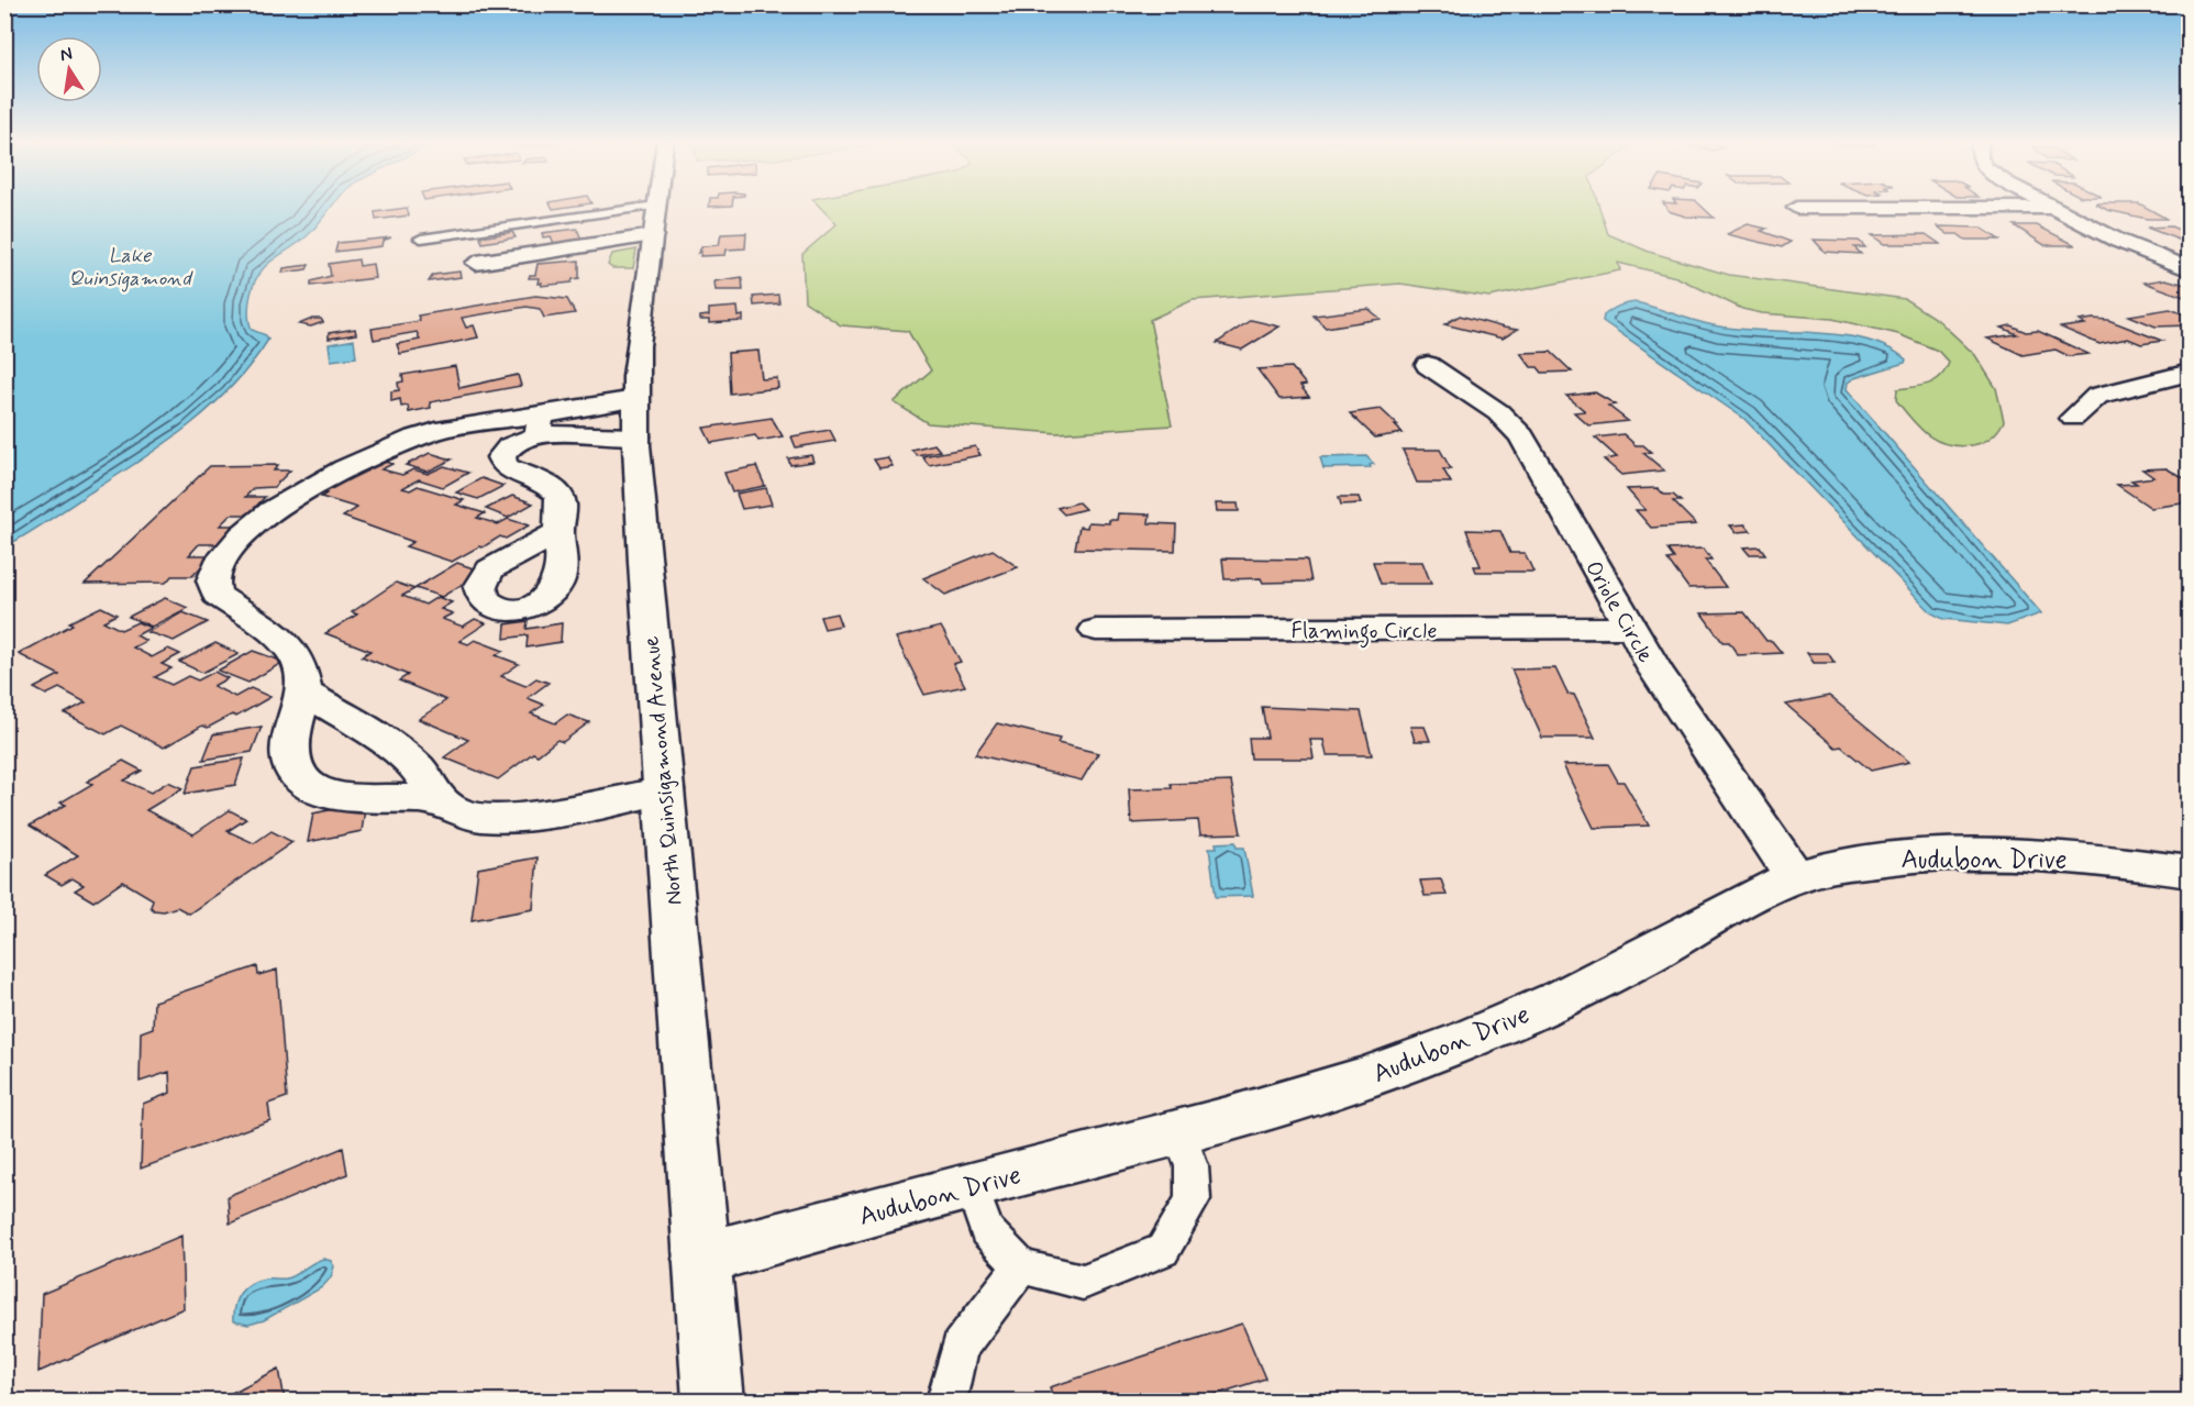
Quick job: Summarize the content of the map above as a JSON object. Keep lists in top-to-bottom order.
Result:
{
  "streets": {
    "street": [
      "Oriole Circle",
      "Flamingo Circle",
      "North Quinsigamond Avenue",
      "Audubon Drive"
    ]
  },
  "crossings": [
    ["Oriole Circle", "Flamingo Circle"],
    ["Oriole Circle", "Audubon Drive"],
    ["North Quinsigamond Avenue", "Audubon Drive"]
  ],
  "water": ["Lake Quinsigamond"],
  "north": "top"
}
